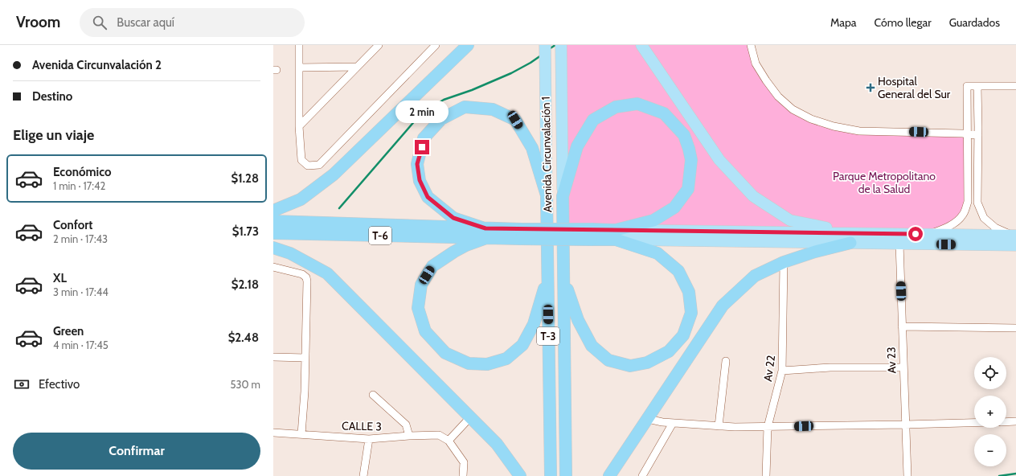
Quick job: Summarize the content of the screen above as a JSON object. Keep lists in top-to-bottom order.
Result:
{
  "streets": {
    "highway": ["Avenida Circunvalación 1", "T-6", "T-3"],
    "street": ["Av 23", "Av 22", "CALLE 3"]
  },
  "crossings": [
    ["T-6", "Av 23"]
  ],
  "parks": ["Parque Metropolitano de la Salud"],
  "places": {
    "health": ["Hospital General del Sur"]
  },
  "page": {
    "header": "Vroom",
    "search": "Buscar aquí",
    "nav": ["Mapa", "Cómo llegar", "Guardados"],
    "banner": ["Avenida Circunvalación 2", "Destino"],
    "bubble": "2 min",
    "heading": "Elige un viaje",
    "list": [
      {
        "name": "Económico",
        "note": "1 min · 17:42",
        "value": "$1.28"
      },
      {
        "name": "Confort",
        "note": "2 min · 17:43",
        "value": "$1.73"
      },
      {
        "name": "XL",
        "note": "3 min · 17:44",
        "value": "$2.18"
      },
      {
        "name": "Green",
        "note": "4 min · 17:45",
        "value": "$2.48"
      }
    ],
    "map_buttons": ["+", "−"],
    "pay": ["Efectivo", "530 m"],
    "buttons": "Confirmar"
  }
}
